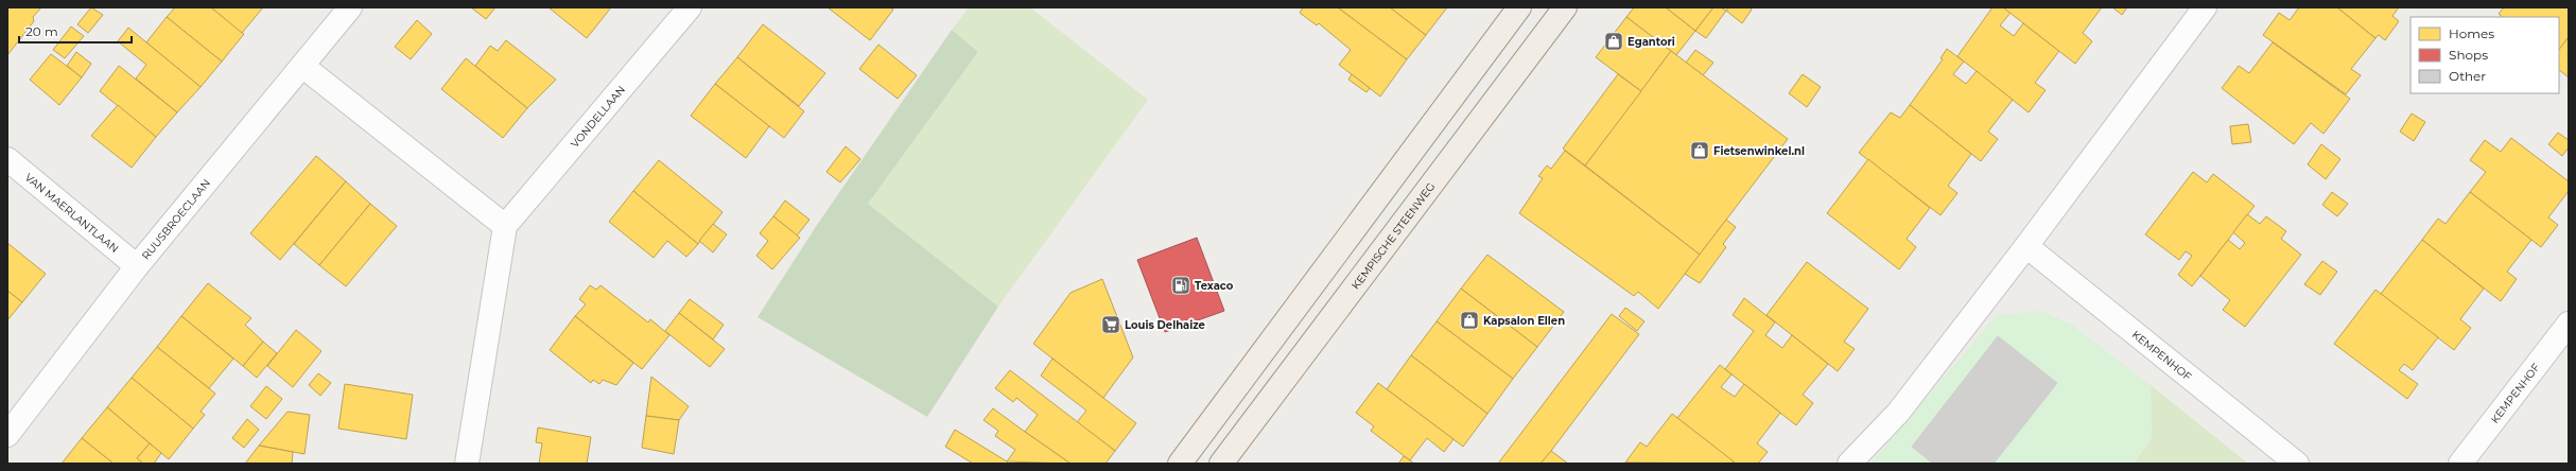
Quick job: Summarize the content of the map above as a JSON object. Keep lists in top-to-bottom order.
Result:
{
  "streets": {
    "main road": ["KEMPISCHE STEENWEG"],
    "street": [
      "VONDELLAAN",
      "VAN MAERLANTLAAN",
      "RUUSBROECLAAN",
      "KEMPENHOF"
    ]
  },
  "crossings": [
    ["VAN MAERLANTLAAN", "RUUSBROECLAAN"]
  ],
  "places": {
    "shop": ["Egantori", "Fietsenwinkel.nl", "Kapsalon Ellen"],
    "fuel station": ["Texaco"],
    "supermarket": ["Louis Delhaize"]
  },
  "legend": ["Homes", "Shops", "Other"],
  "scale_bar": "20 m"
}
